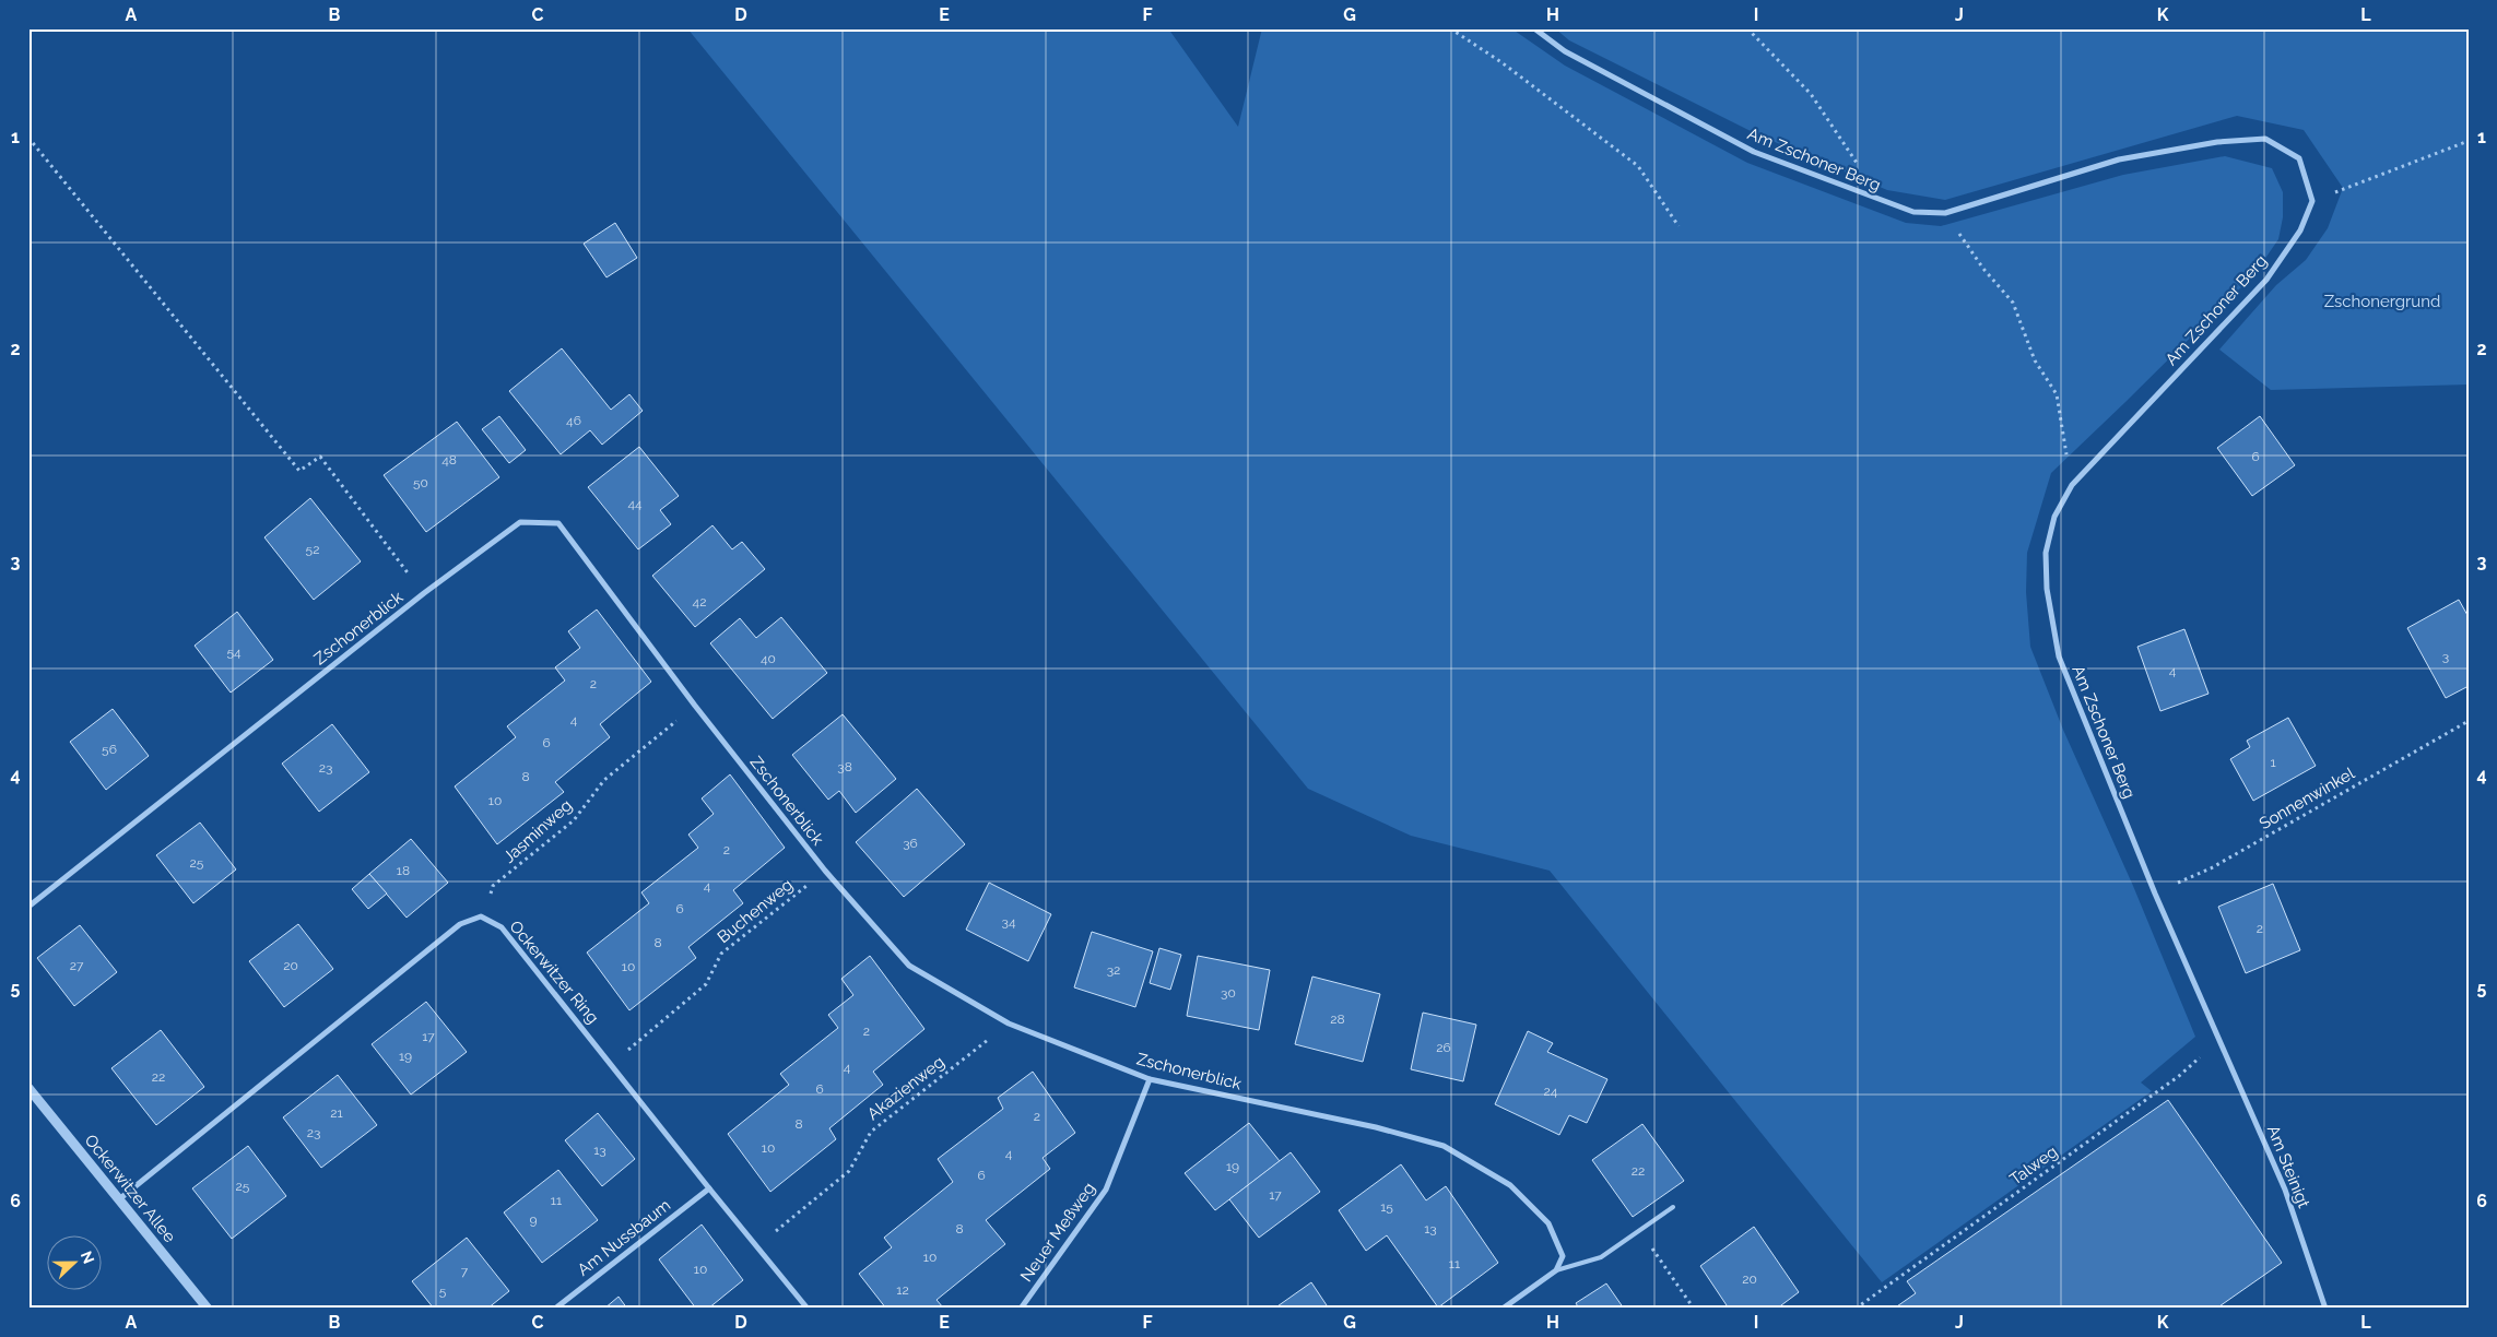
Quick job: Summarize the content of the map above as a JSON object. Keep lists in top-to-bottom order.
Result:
{
  "streets": {
    "street": [
      "Am Zschoner Berg",
      "Zschonerblick",
      "Ockerwitzer Ring",
      "Am Steinigt",
      "Ockerwitzer Allee",
      "Neuer Meßweg",
      "Am Nussbaum"
    ],
    "path": [
      "Sonnenwinkel",
      "Jasminweg",
      "Buchenweg",
      "Akazienweg",
      "Talweg"
    ]
  },
  "crossings": [
    ["Am Zschoner Berg", "Sonnenwinkel"],
    ["Am Zschoner Berg", "Talweg"],
    ["Am Zschoner Berg", "Am Steinigt"],
    ["Zschonerblick", "Jasminweg"],
    ["Zschonerblick", "Buchenweg"],
    ["Zschonerblick", "Akazienweg"],
    ["Zschonerblick", "Neuer Meßweg"],
    ["Jasminweg", "Ockerwitzer Ring"],
    ["Buchenweg", "Ockerwitzer Ring"],
    ["Ockerwitzer Ring", "Akazienweg"],
    ["Ockerwitzer Ring", "Am Nussbaum"],
    ["Talweg", "Am Steinigt"]
  ],
  "parks": ["Zschonergrund"],
  "house_numbers": [
    "46",
    "6",
    "48",
    "50",
    "44",
    "52",
    "42",
    "54",
    "3",
    "40",
    "4",
    "2",
    "4",
    "6",
    "56",
    "1",
    "38",
    "23",
    "8",
    "10",
    "36",
    "2",
    "25",
    "18",
    "4",
    "6",
    "34",
    "2",
    "8",
    "27",
    "20",
    "10",
    "32",
    "30",
    "28",
    "2",
    "17",
    "26",
    "19",
    "4",
    "22",
    "6",
    "24",
    "21",
    "2",
    "8",
    "23",
    "10",
    "13",
    "4",
    "19",
    "22",
    "6",
    "25",
    "17",
    "11",
    "15",
    "9",
    "8",
    "13",
    "10",
    "11",
    "10",
    "7",
    "20",
    "12",
    "5"
  ],
  "north": "right",
  "grid": {
    "columns": [
      "A",
      "B",
      "C",
      "D",
      "E",
      "F",
      "G",
      "H",
      "I",
      "J",
      "K",
      "L"
    ],
    "rows": [
      "1",
      "2",
      "3",
      "4",
      "5",
      "6"
    ]
  }
}
